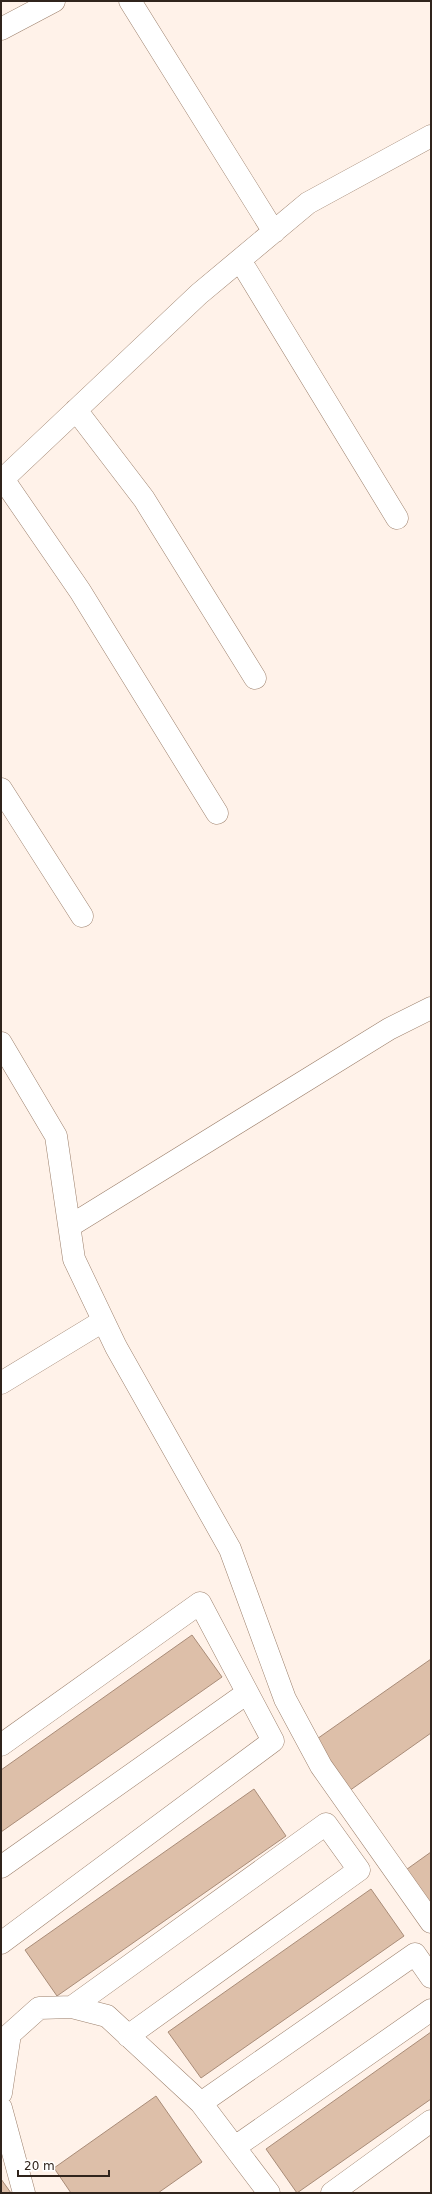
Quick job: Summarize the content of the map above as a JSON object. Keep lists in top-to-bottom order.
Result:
{
  "scale_bar": "20 m"
}
